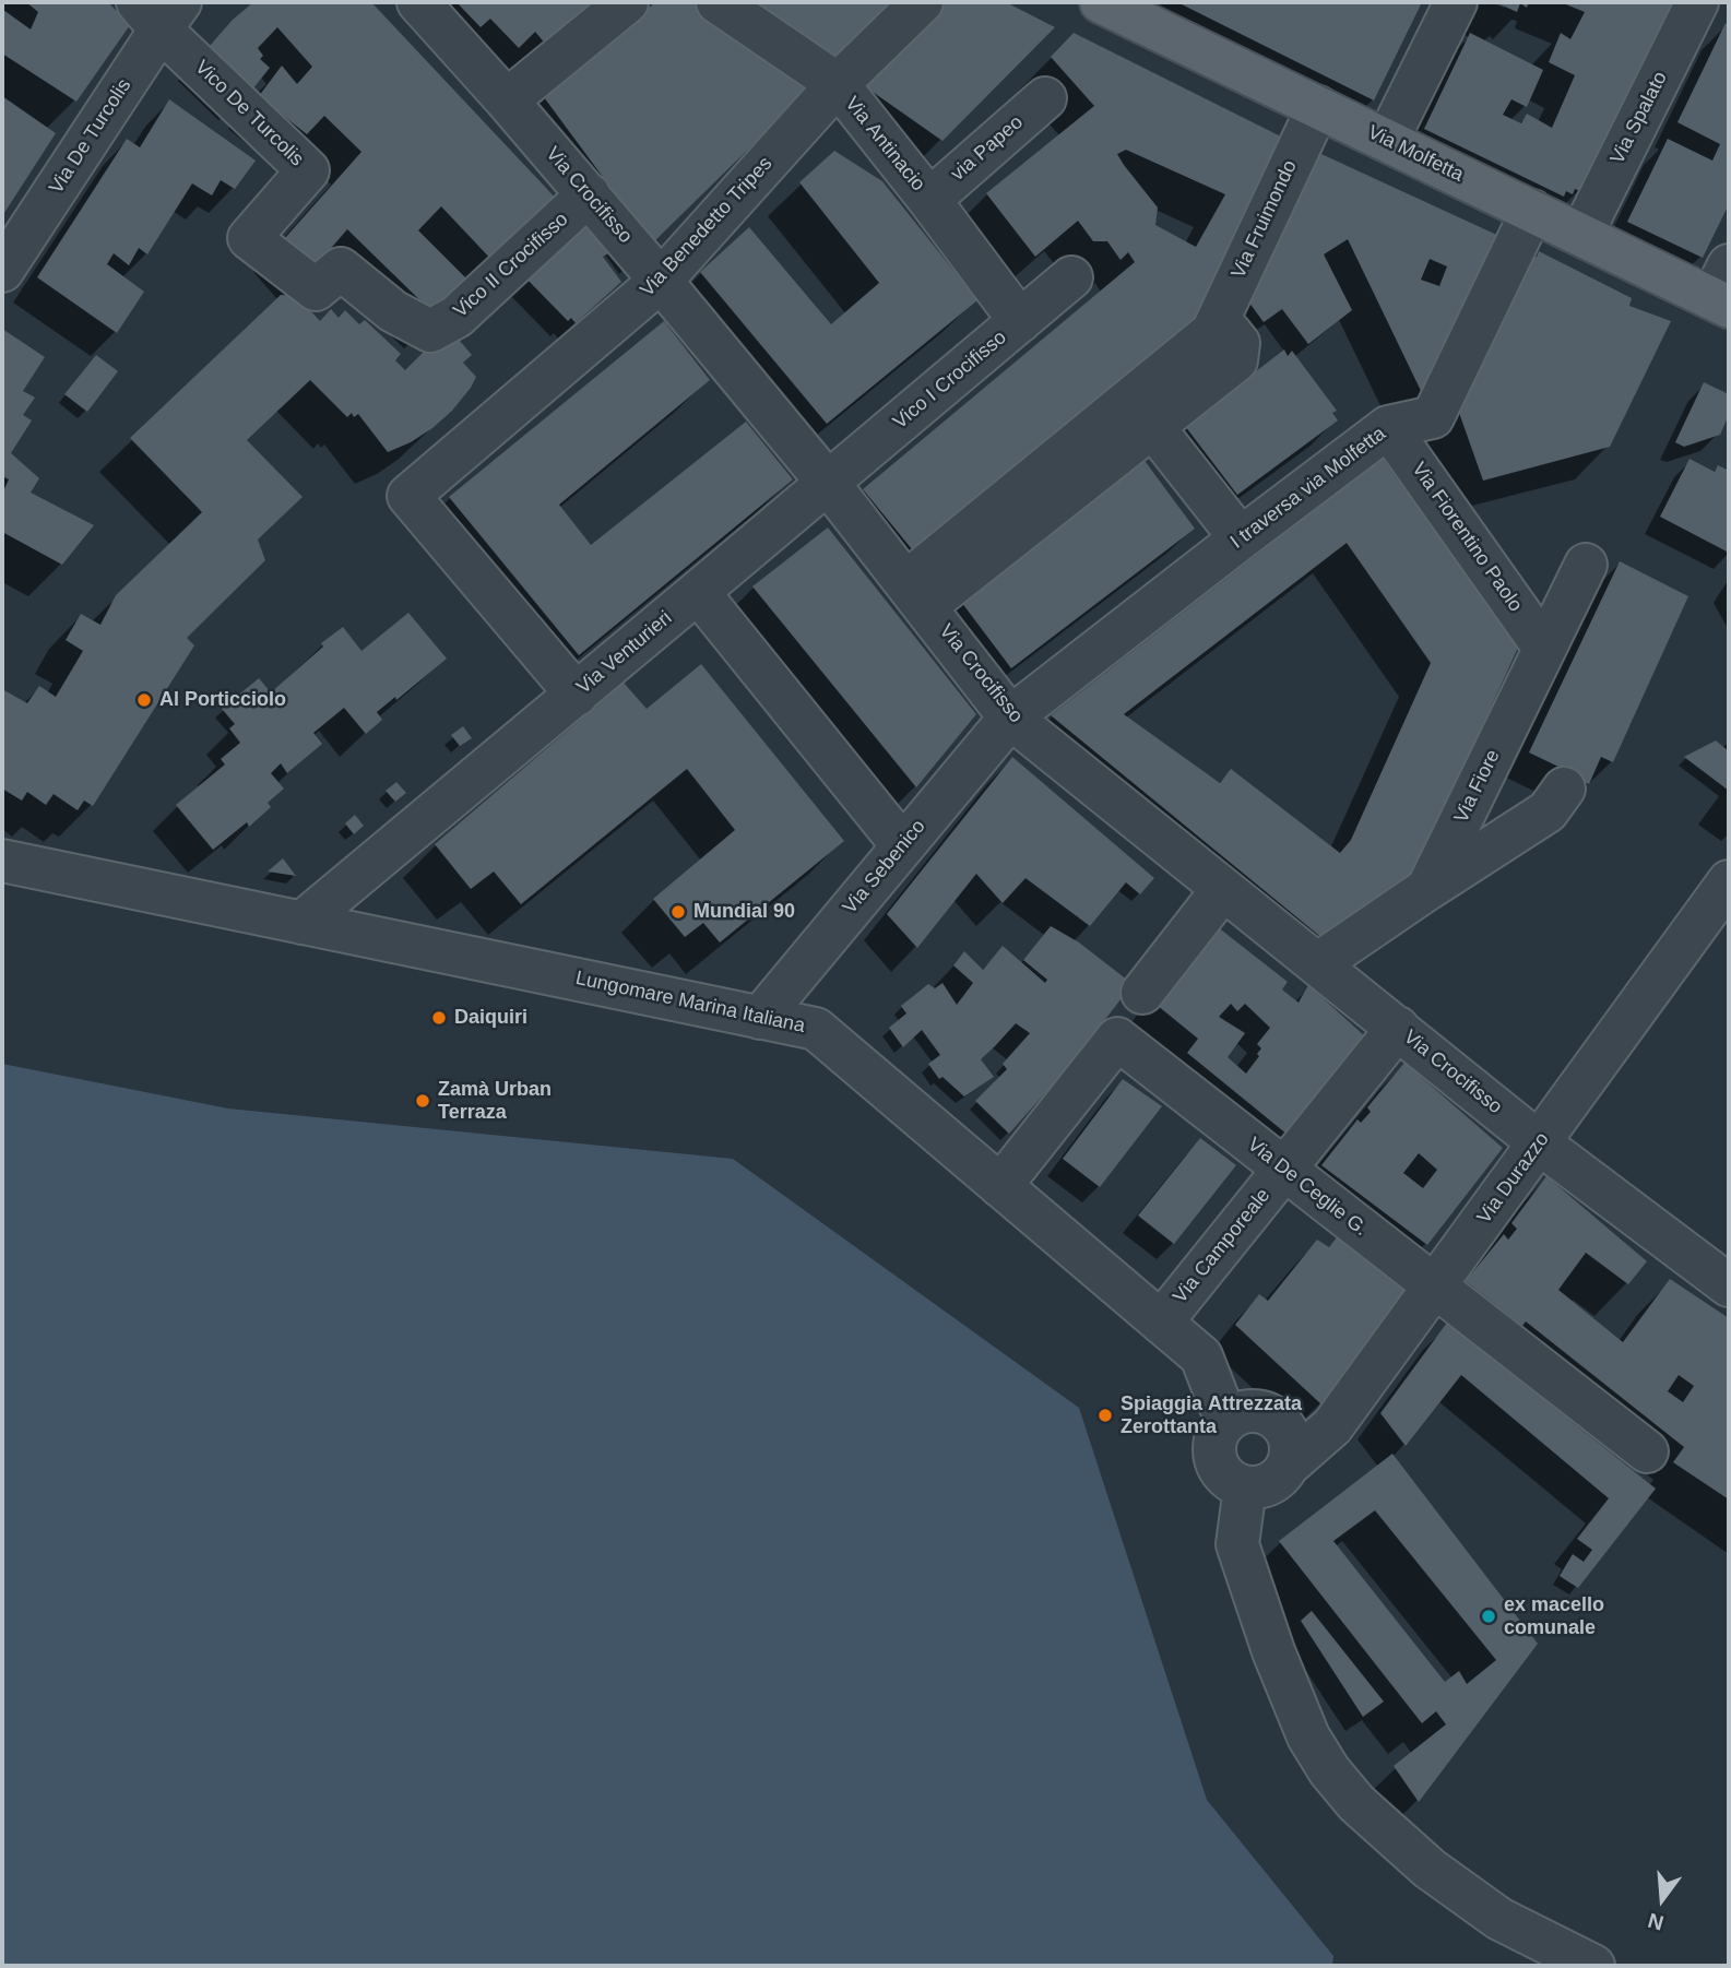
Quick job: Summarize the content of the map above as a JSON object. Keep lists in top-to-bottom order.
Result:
{
  "streets": {
    "main road": ["Via Molfetta"],
    "street": [
      "Vico De Turcolis",
      "Via Spalato",
      "Via De Turcolis",
      "Via Antinacio",
      "via Papeo",
      "Via Crocifisso",
      "Via Fruimondo",
      "Via Benedetto Tripes",
      "Vico II Crocifisso",
      "Vico I Crocifisso",
      "I traversa via Molfetta",
      "Via Fiorentino Paolo",
      "Via Venturieri",
      "Via Fiore",
      "Via Sebenico",
      "Lungomare Marina Italiana",
      "Via Durazzo",
      "Via De Ceglie G.",
      "Via Camporeale"
    ]
  },
  "crossings": [
    ["Vico De Turcolis", "Via De Turcolis"],
    ["Vico De Turcolis", "Vico II Crocifisso"],
    ["Via Spalato", "Via Molfetta"],
    ["Via Antinacio", "via Papeo"],
    ["Via Antinacio", "Via Benedetto Tripes"],
    ["Via Antinacio", "Vico I Crocifisso"],
    ["Via Molfetta", "Via Fruimondo"],
    ["Via Molfetta", "I traversa via Molfetta"],
    ["Via Crocifisso", "Via Benedetto Tripes"],
    ["Via Crocifisso", "Vico II Crocifisso"],
    ["Via Crocifisso", "Vico I Crocifisso"],
    ["Via Crocifisso", "I traversa via Molfetta"],
    ["Via Crocifisso", "Via Fiore"],
    ["Via Crocifisso", "Via Sebenico"],
    ["Via Crocifisso", "Via Durazzo"],
    ["Via Crocifisso", "Via Camporeale"],
    ["Via Benedetto Tripes", "Via Venturieri"],
    ["Vico I Crocifisso", "Via Venturieri"],
    ["I traversa via Molfetta", "Via Fiorentino Paolo"],
    ["I traversa via Molfetta", "Via Sebenico"],
    ["Via Fiorentino Paolo", "Via Fiore"],
    ["Via Venturieri", "Lungomare Marina Italiana"],
    ["Via Sebenico", "Lungomare Marina Italiana"],
    ["Lungomare Marina Italiana", "Via Durazzo"],
    ["Lungomare Marina Italiana", "Via De Ceglie G."],
    ["Lungomare Marina Italiana", "Via Camporeale"],
    ["Via Durazzo", "Via De Ceglie G."],
    ["Via De Ceglie G.", "Via Camporeale"]
  ],
  "places": [
    "Al Porticciolo",
    "Mundial 90",
    "Daiquiri",
    "Zamà Urban Terraza",
    "Spiaggia Attrezzata Zerottanta",
    "ex macello comunale"
  ],
  "north": "bottom"
}
